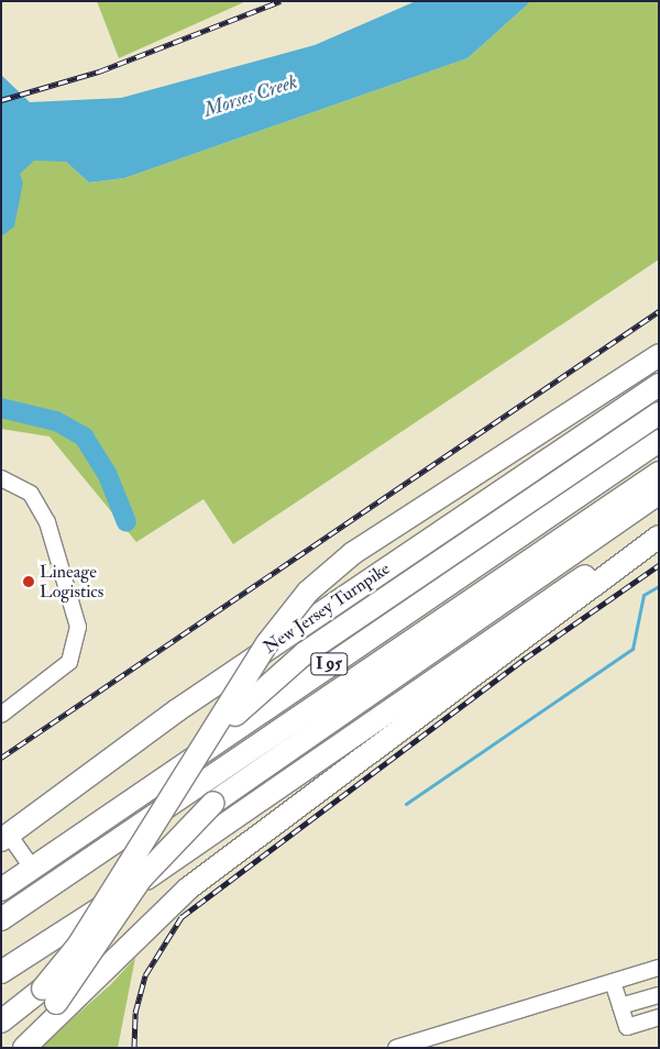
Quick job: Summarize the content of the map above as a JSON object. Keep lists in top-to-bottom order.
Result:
{
  "streets": {
    "highway": ["New Jersey Turnpike", "I 95"]
  },
  "water": ["Morses Creek"],
  "places": ["Lineage Logistics"]
}
